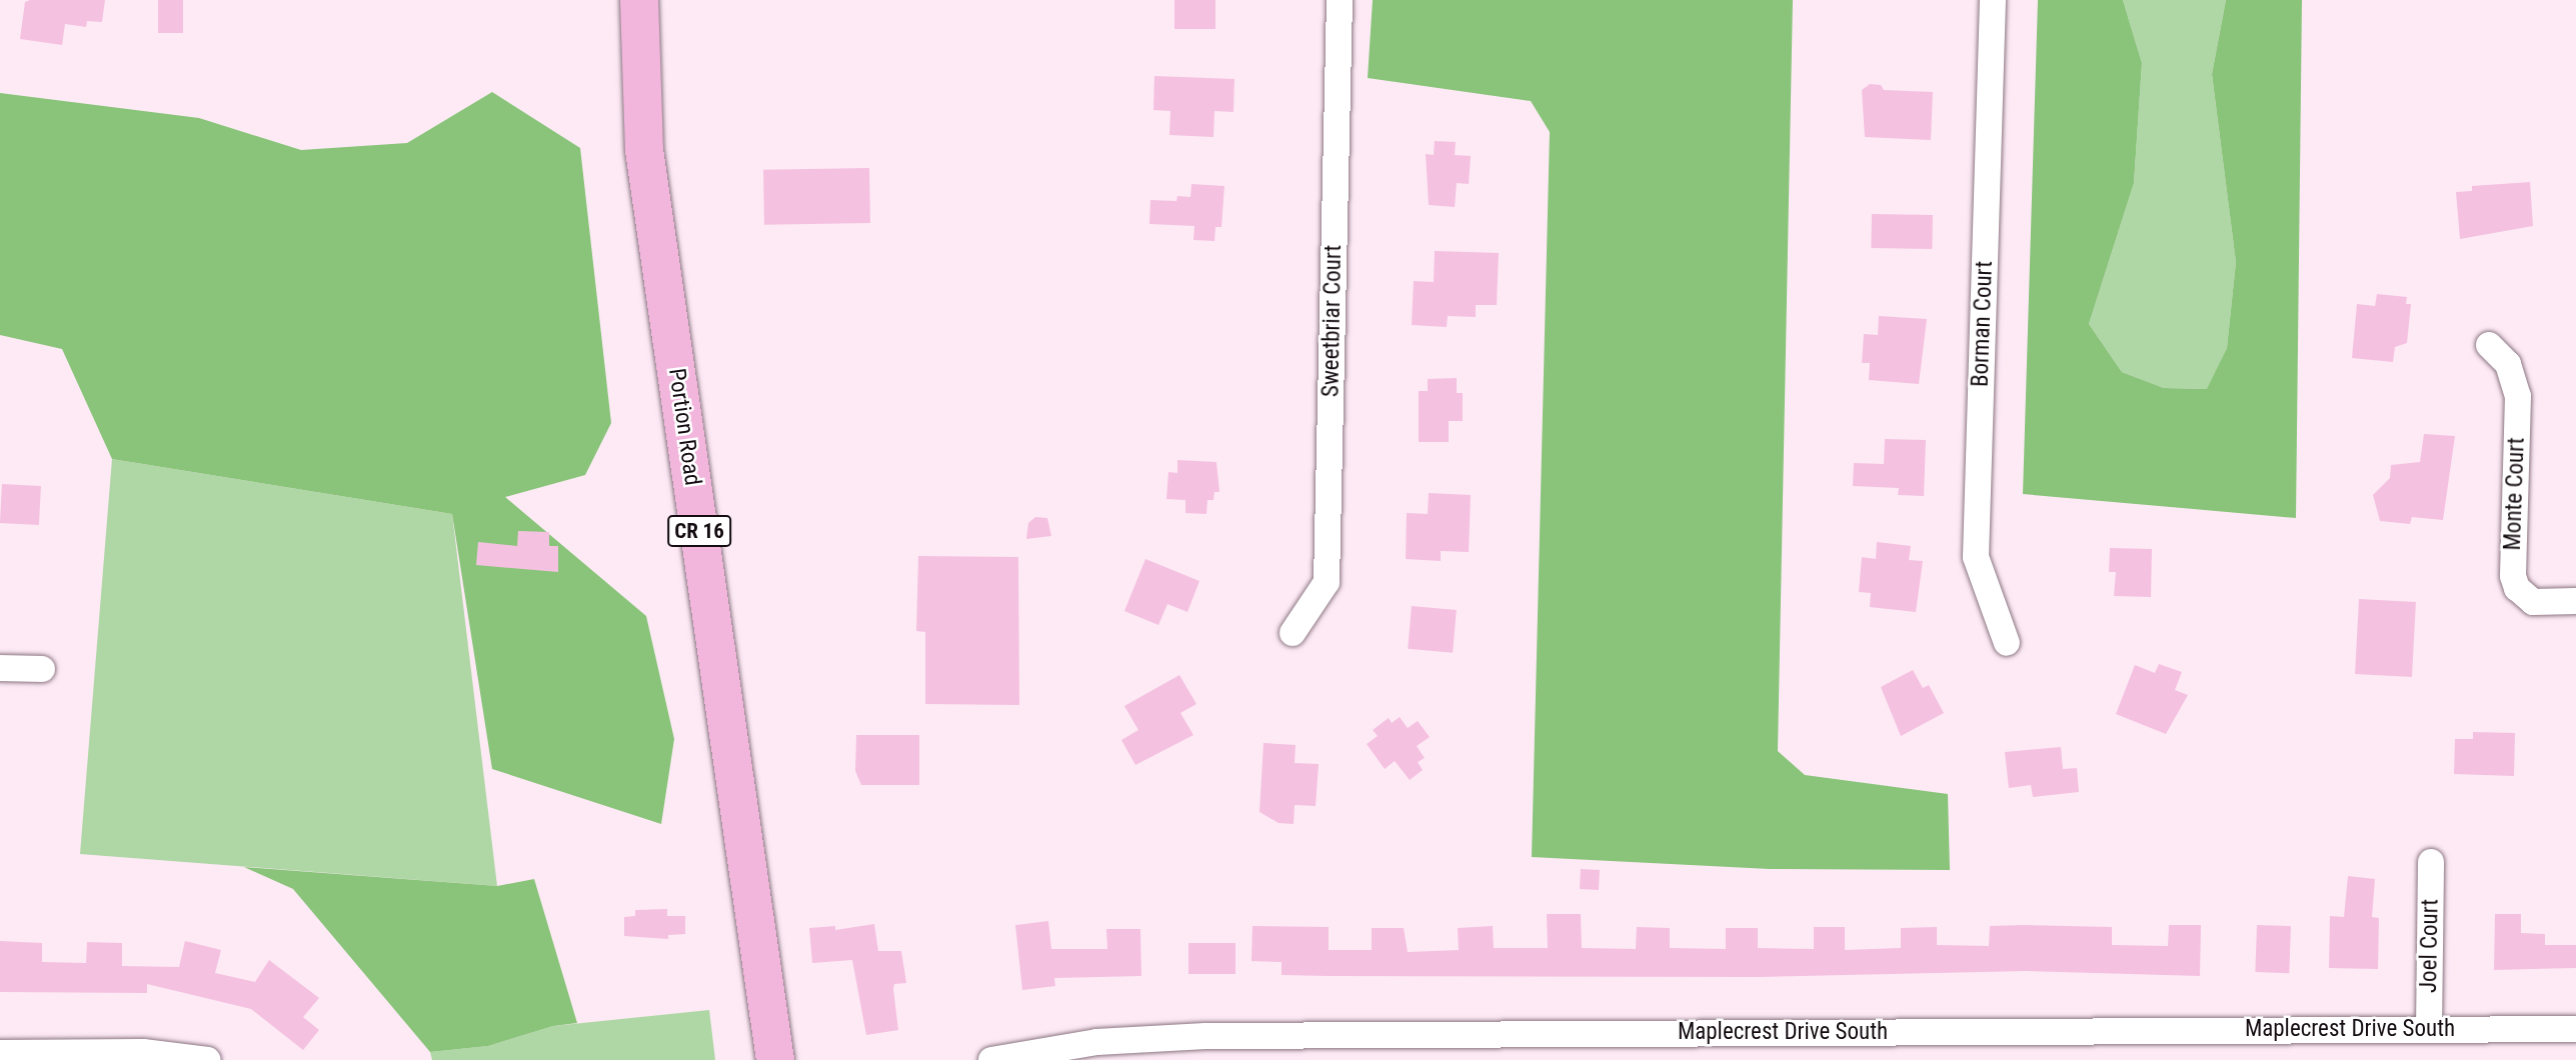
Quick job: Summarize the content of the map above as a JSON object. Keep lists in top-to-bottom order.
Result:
{
  "streets": {
    "main road": ["Portion Road", "CR 16"],
    "street": [
      "Sweetbriar Court",
      "Borman Court",
      "Monte Court",
      "Joel Court",
      "Maplecrest Drive South"
    ]
  },
  "crossings": [
    ["Joel Court", "Maplecrest Drive South"]
  ]
}
